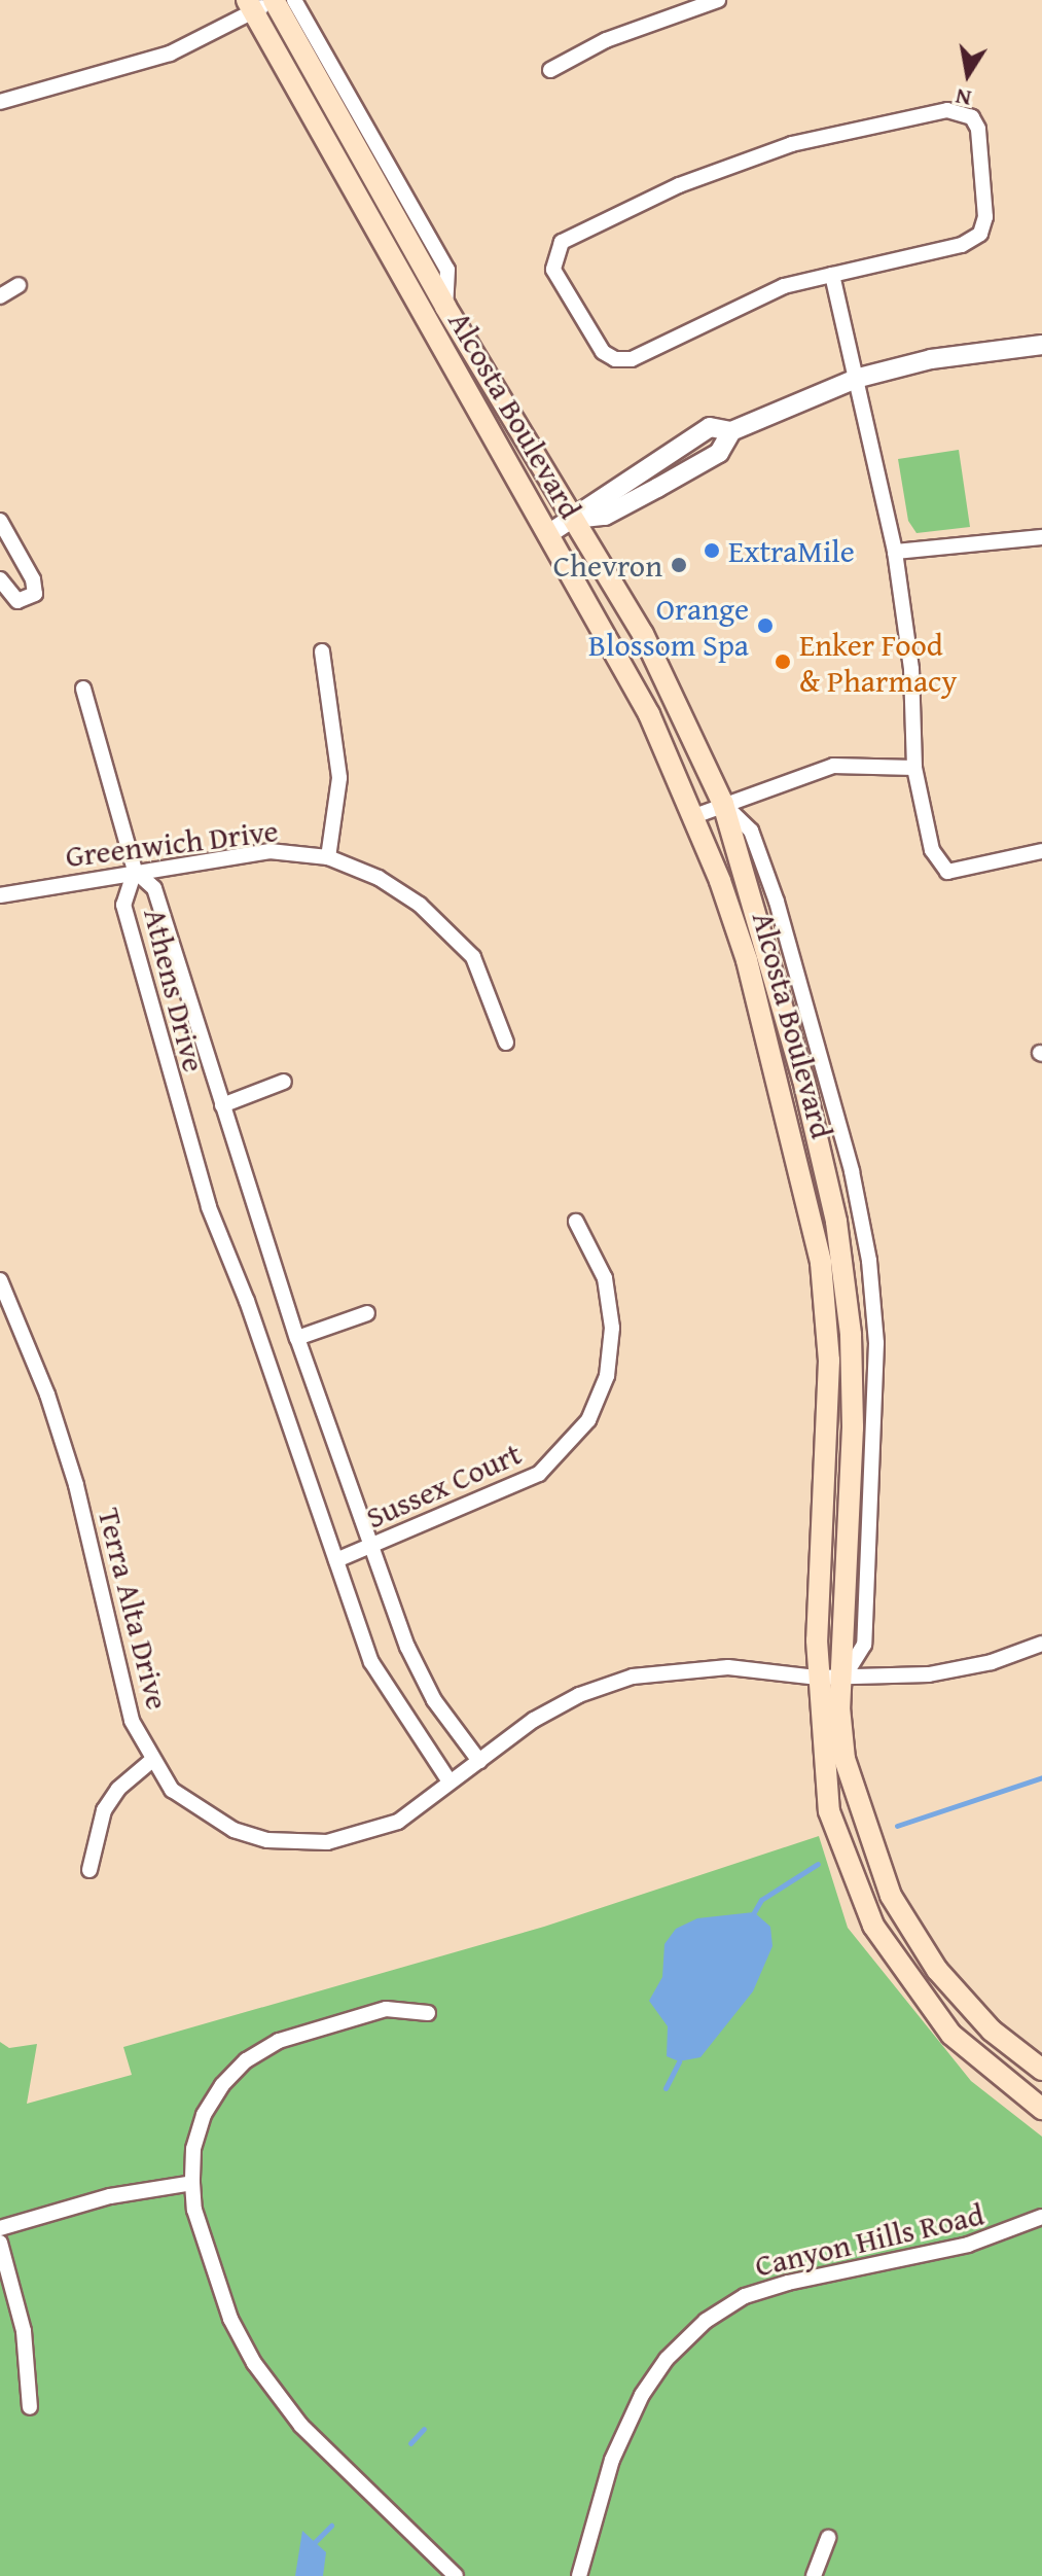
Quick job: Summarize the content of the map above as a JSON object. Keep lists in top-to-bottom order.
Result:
{
  "streets": {
    "main road": ["Alcosta Boulevard"],
    "street": [
      "Greenwich Drive",
      "Athens Drive",
      "Sussex Court",
      "Terra Alta Drive",
      "Canyon Hills Road"
    ]
  },
  "crossings": [
    ["Alcosta Boulevard", "Terra Alta Drive"],
    ["Greenwich Drive", "Athens Drive"],
    ["Athens Drive", "Sussex Court"],
    ["Athens Drive", "Terra Alta Drive"]
  ],
  "places": [
    "ExtraMile",
    "Chevron",
    "Orange Blossom Spa",
    "Enker Food & Pharmacy"
  ],
  "north": "bottom"
}
